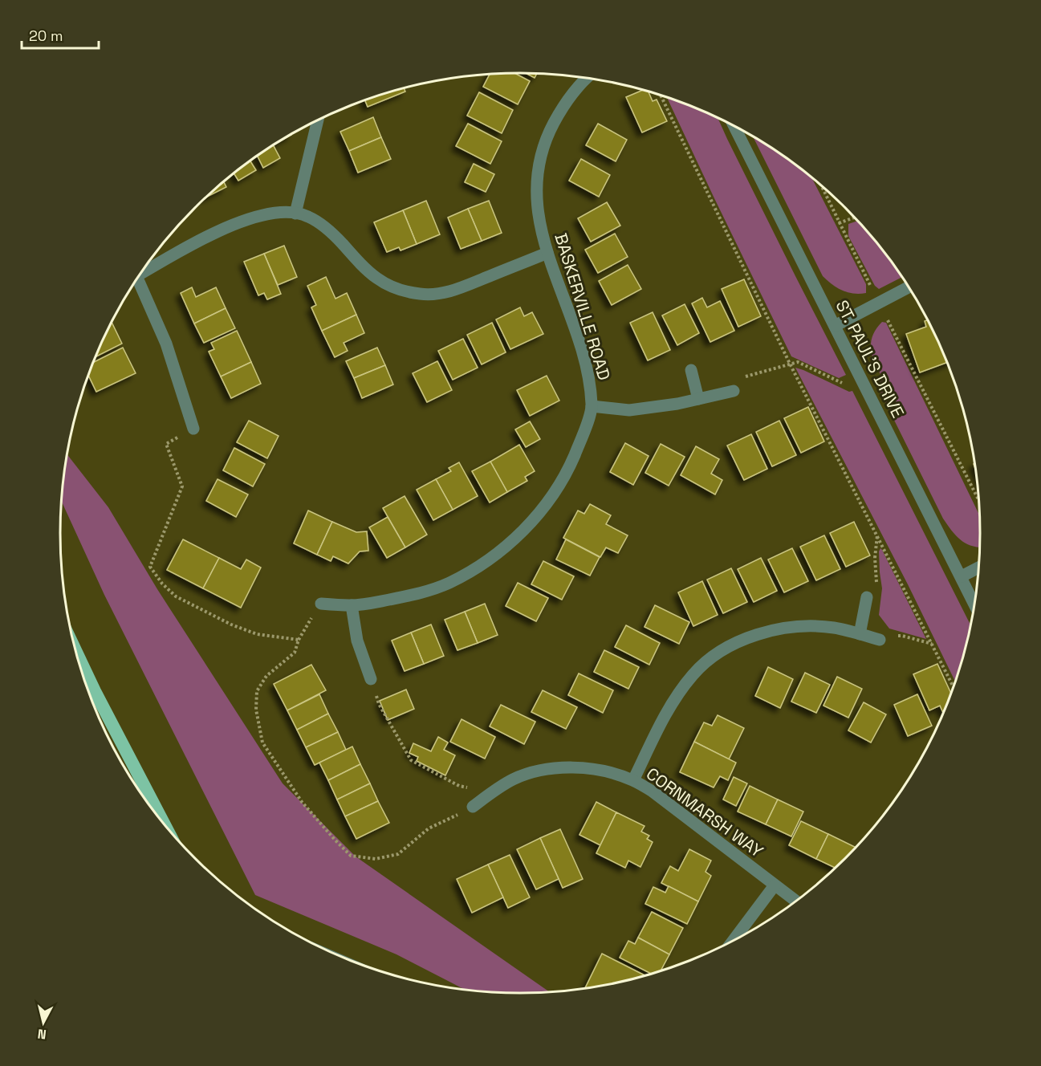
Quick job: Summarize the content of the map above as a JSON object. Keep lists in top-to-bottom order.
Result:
{
  "streets": {
    "street": ["BASKERVILLE ROAD", "ST. PAUL'S DRIVE", "CORNMARSH WAY"]
  },
  "scale_bar": "20 m",
  "north": "bottom"
}
